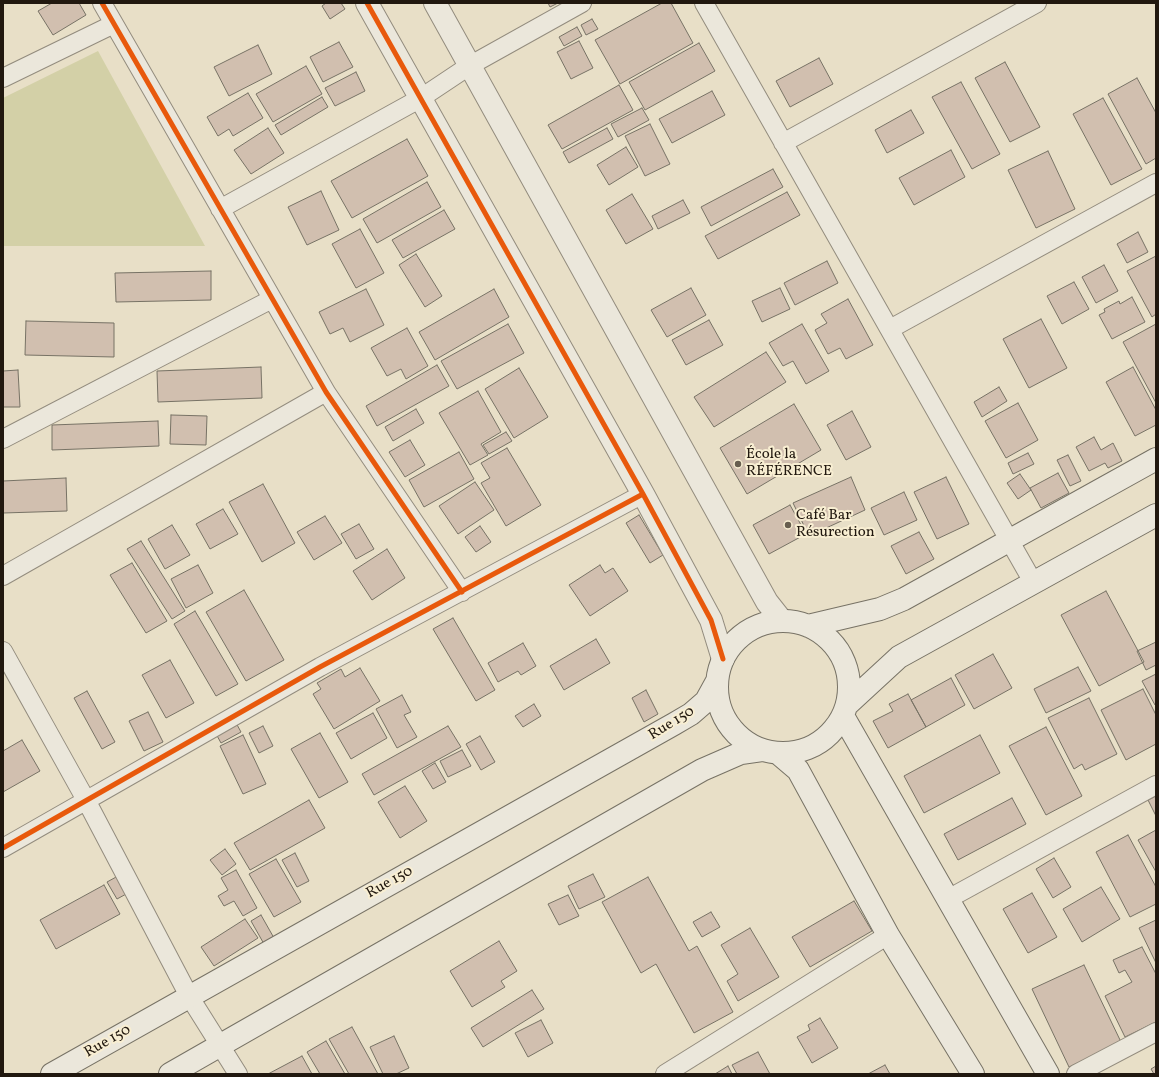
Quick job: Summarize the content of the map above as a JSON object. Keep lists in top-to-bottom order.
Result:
{
  "streets": {
    "main road": ["Rue 150"]
  },
  "places": ["École la RÉFÉRENCE", "Café Bar Résurection"]
}
